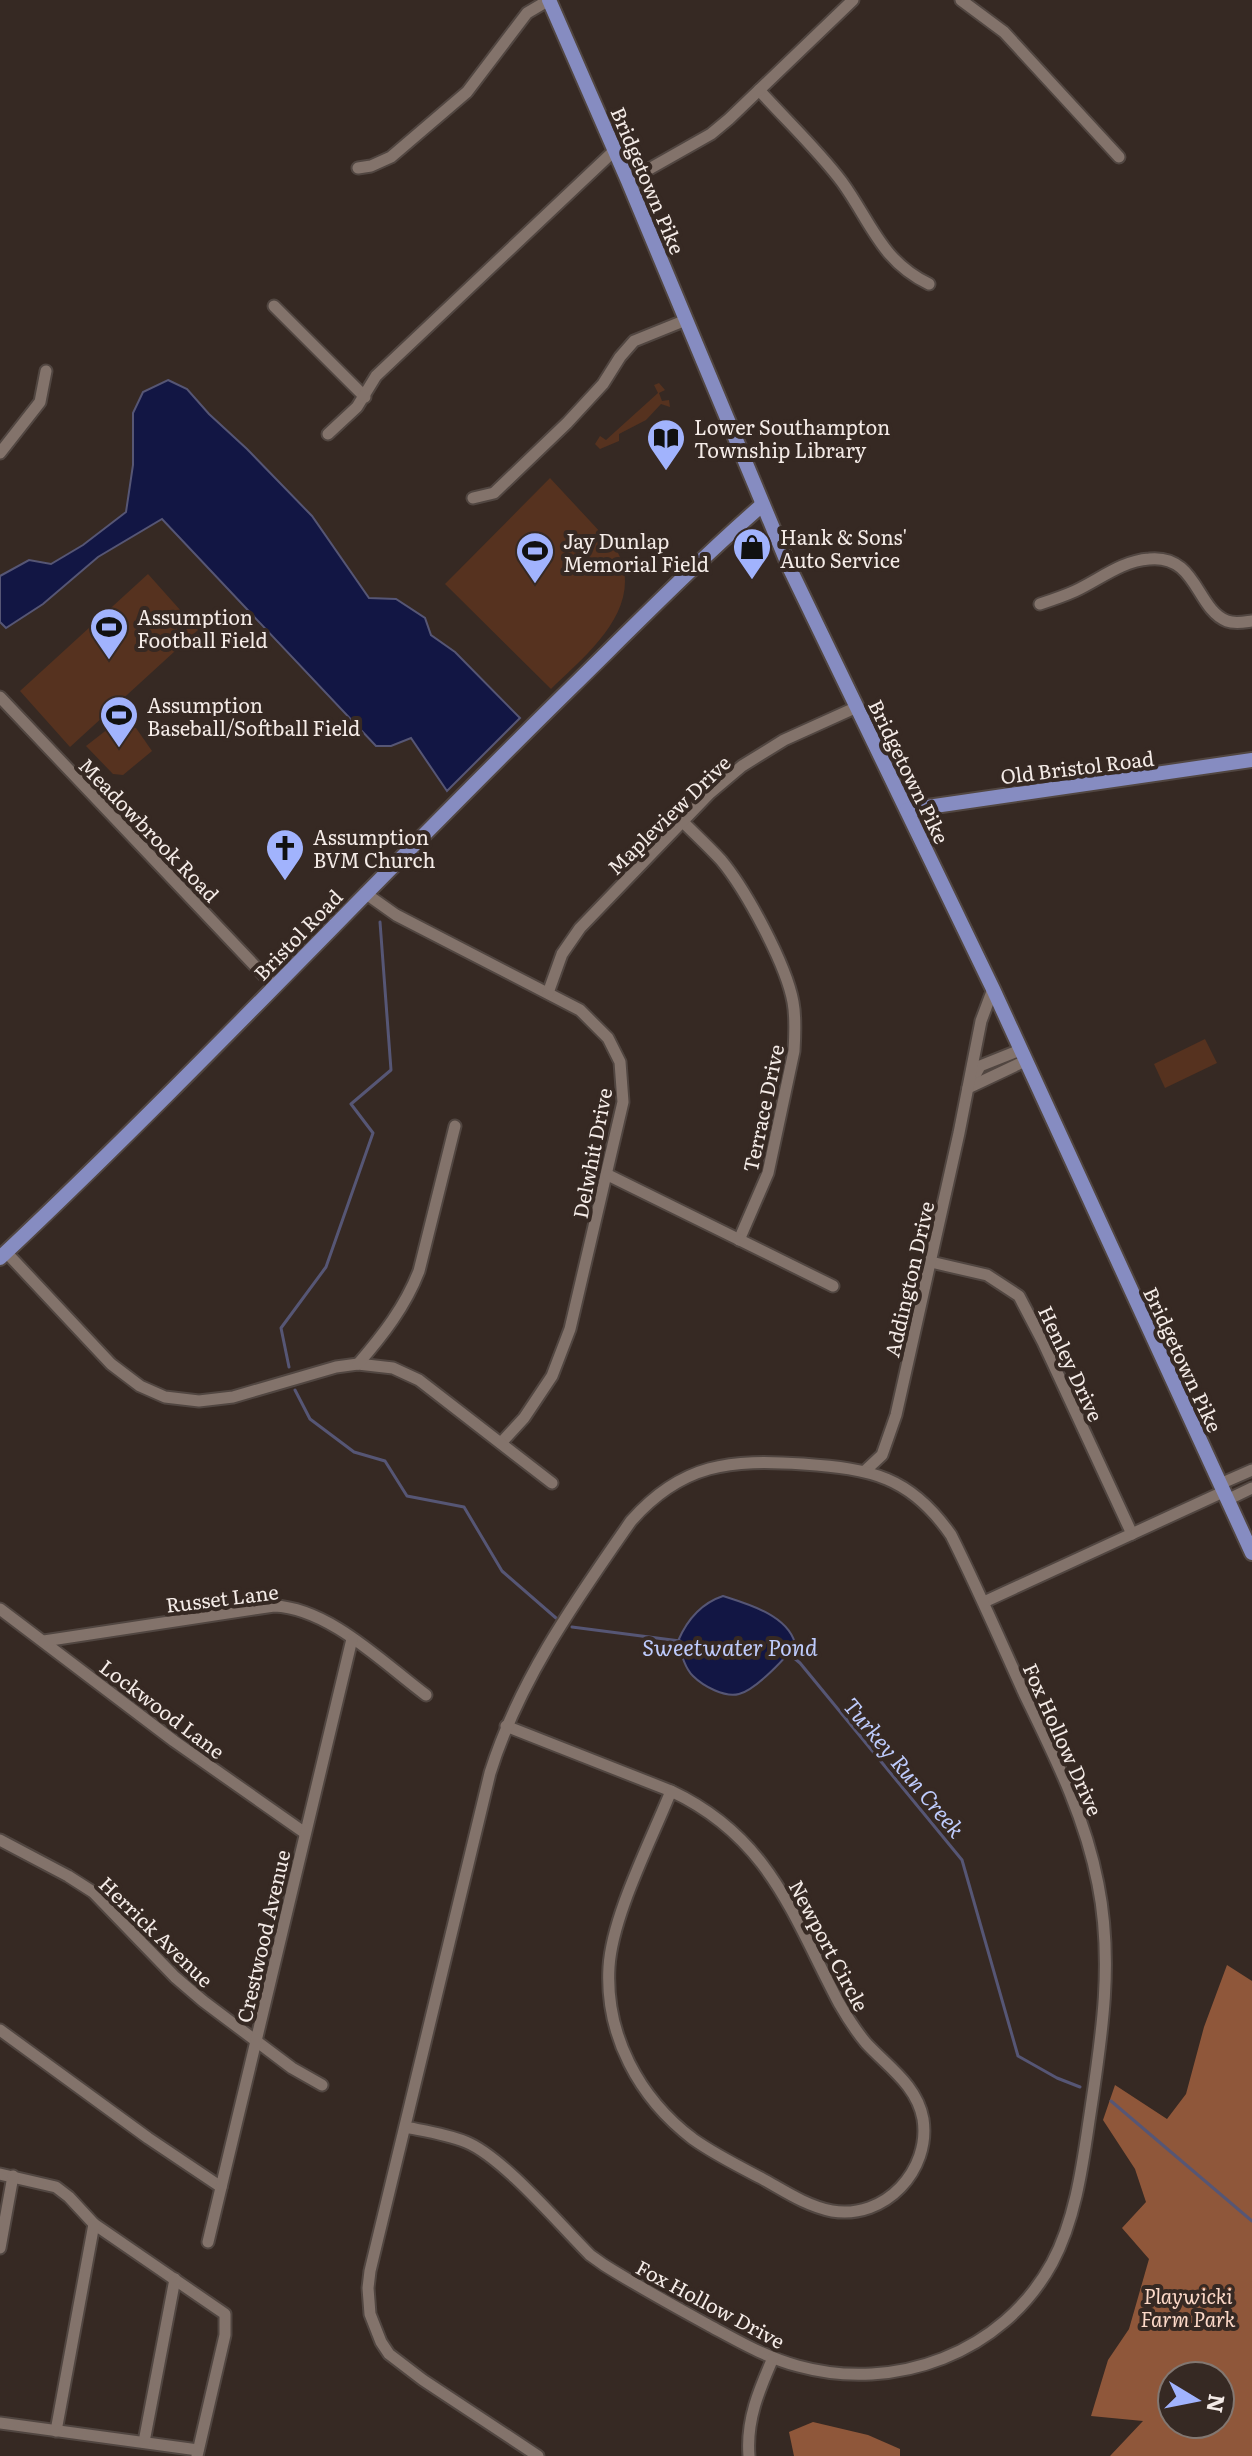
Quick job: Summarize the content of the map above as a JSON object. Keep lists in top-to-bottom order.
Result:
{
  "streets": {
    "main road": ["Bridgetown Pike", "Old Bristol Road", "Bristol Road"],
    "street": [
      "Mapleview Drive",
      "Meadowbrook Road",
      "Terrace Drive",
      "Delwhit Drive",
      "Addington Drive",
      "Henley Drive",
      "Russet Lane",
      "Lockwood Lane",
      "Fox Hollow Drive",
      "Herrick Avenue",
      "Crestwood Avenue",
      "Newport Circle"
    ]
  },
  "crossings": [
    ["Bridgetown Pike", "Old Bristol Road"],
    ["Bridgetown Pike", "Mapleview Drive"],
    ["Bridgetown Pike", "Bristol Road"],
    ["Bridgetown Pike", "Addington Drive"],
    ["Mapleview Drive", "Terrace Drive"],
    ["Mapleview Drive", "Delwhit Drive"],
    ["Meadowbrook Road", "Bristol Road"],
    ["Bristol Road", "Delwhit Drive"],
    ["Addington Drive", "Henley Drive"],
    ["Addington Drive", "Fox Hollow Drive"],
    ["Russet Lane", "Lockwood Lane"],
    ["Russet Lane", "Crestwood Avenue"],
    ["Lockwood Lane", "Crestwood Avenue"],
    ["Fox Hollow Drive", "Newport Circle"],
    ["Herrick Avenue", "Crestwood Avenue"]
  ],
  "water": ["Sweetwater Pond", "Turkey Run Creek"],
  "parks": ["Playwicki Farm Park"],
  "places": {
    "library": ["Lower Southampton Township Library"],
    "shop": ["Hank & Sons' Auto Service"],
    "sports": ["Jay Dunlap Memorial Field", "Assumption Football Field", "Assumption Baseball/Softball Field"],
    "church": ["Assumption BVM Church"]
  },
  "north": "right"
}
